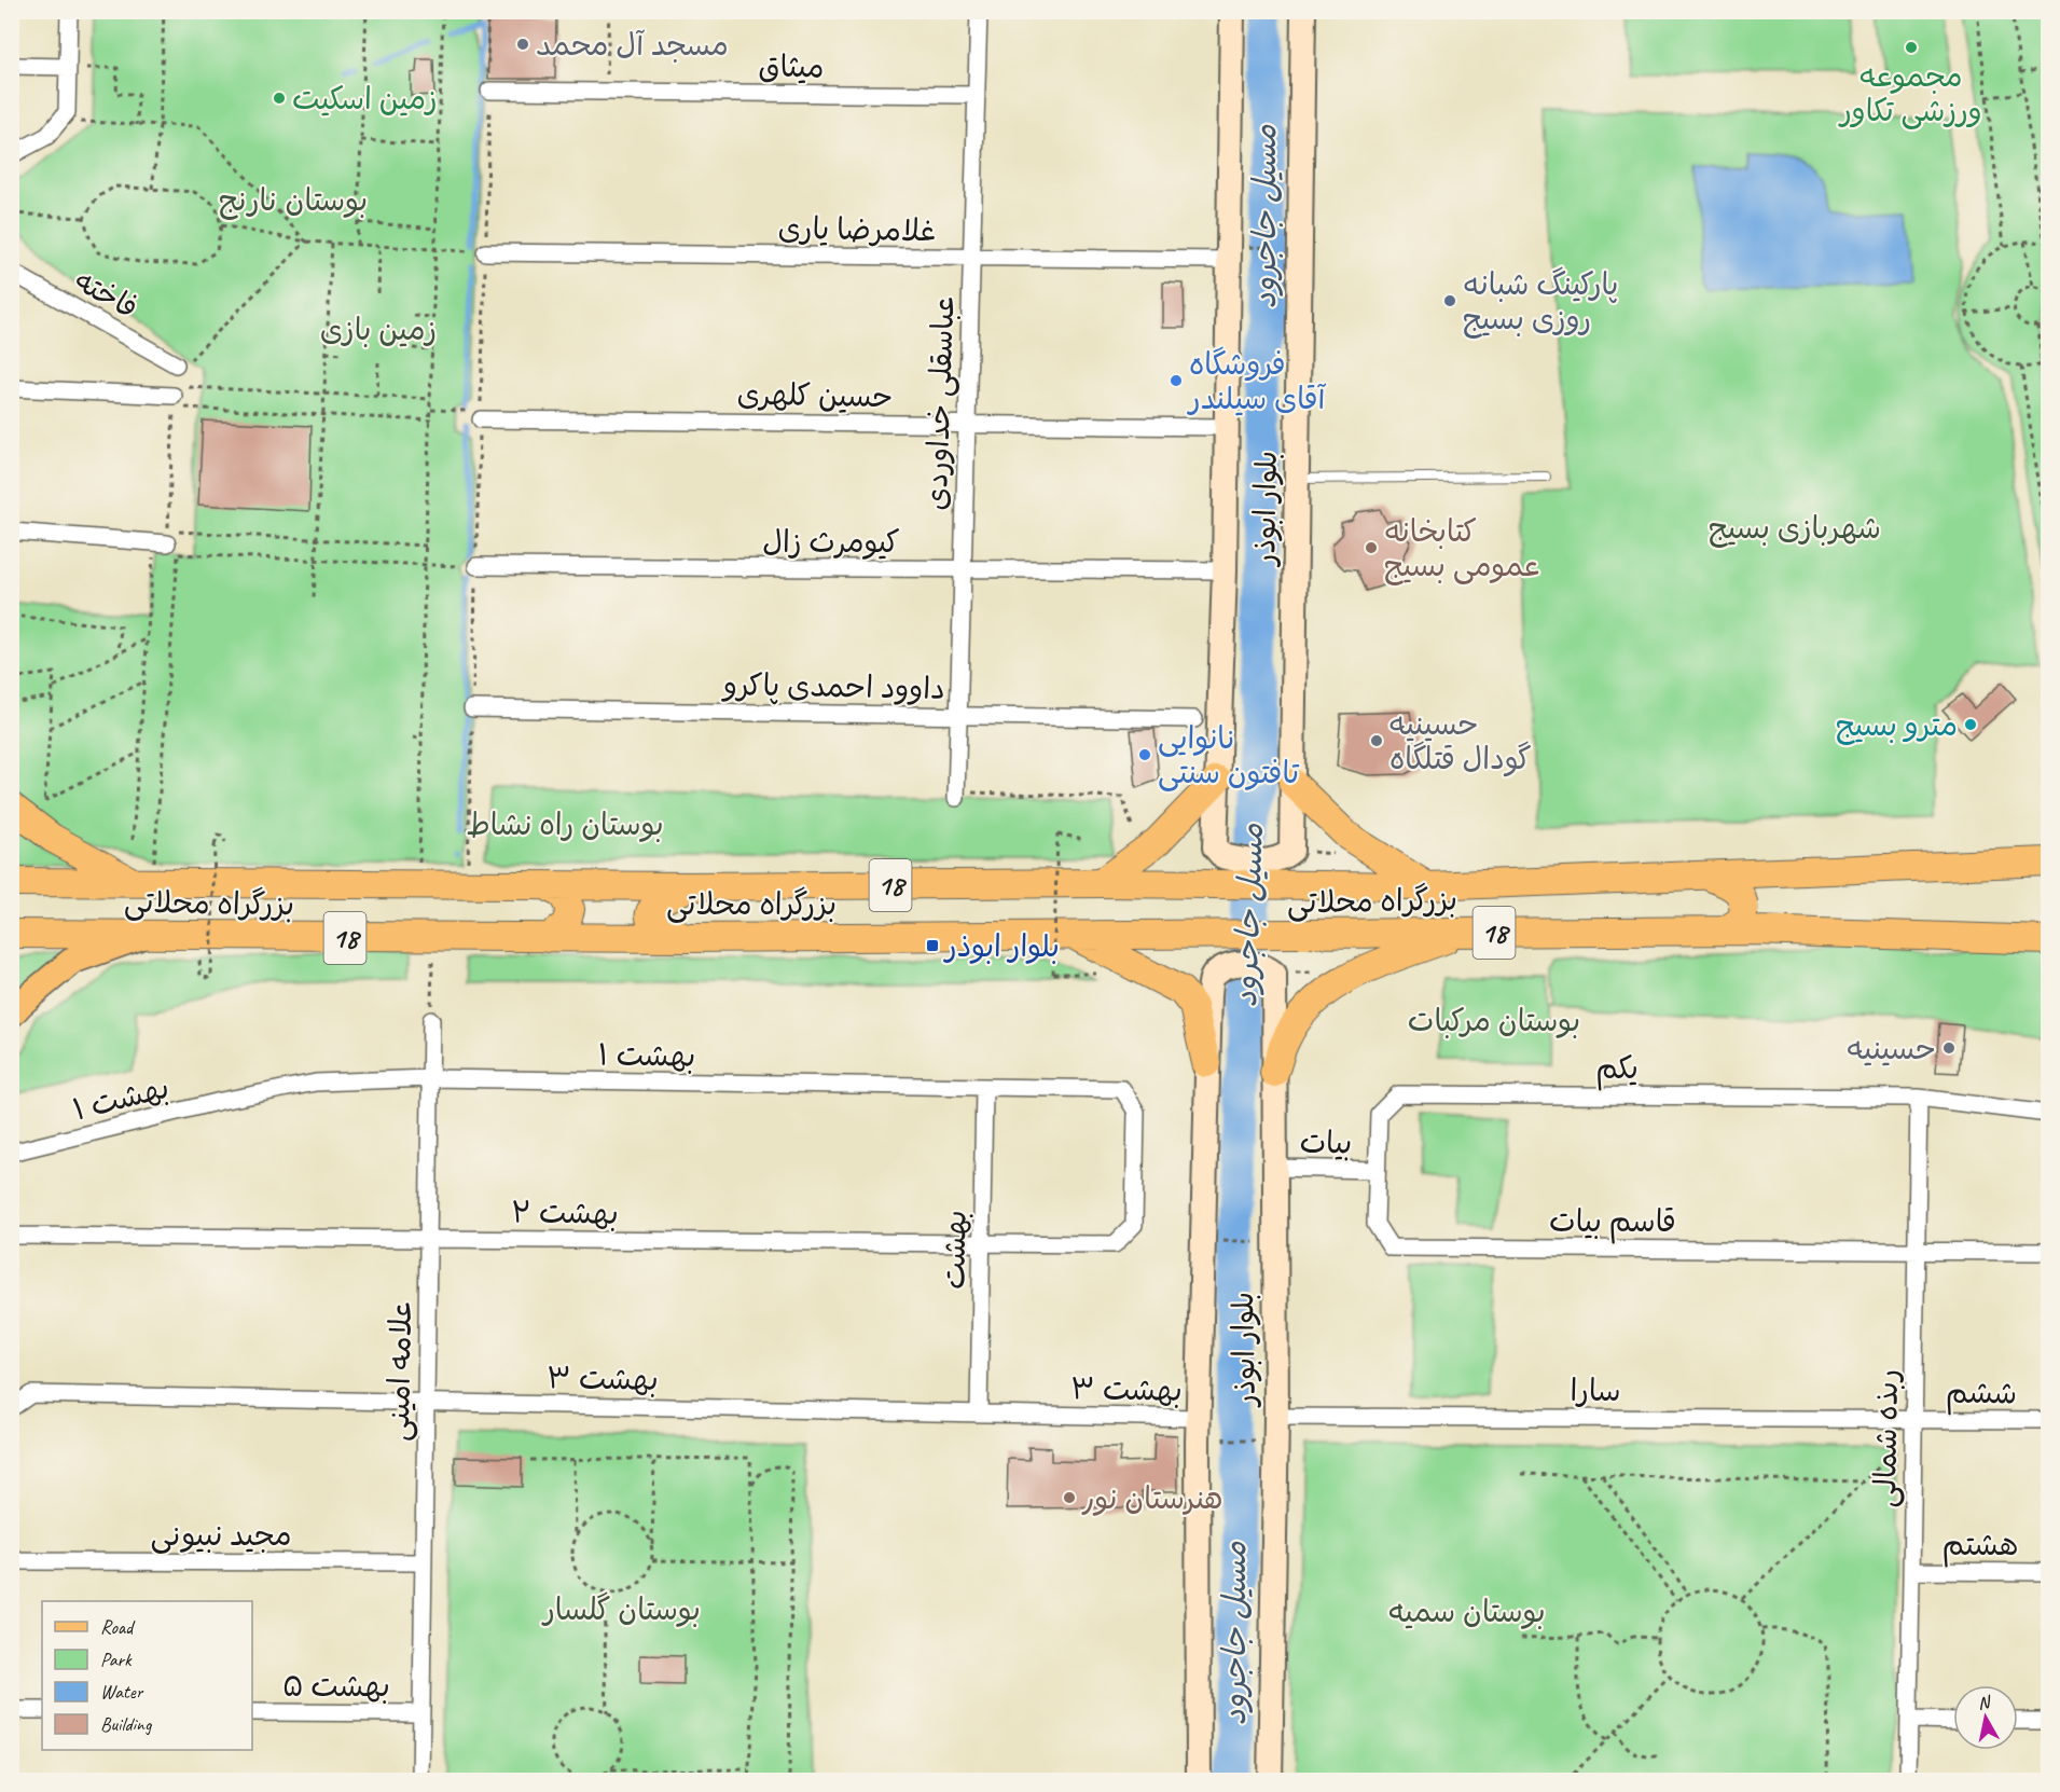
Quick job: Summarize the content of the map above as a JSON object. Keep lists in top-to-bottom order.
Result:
{
  "streets": {
    "highway": ["18", "بزرگراه محلاتی"],
    "main road": ["بلوار ابوذر"],
    "street": [
      "میثاق",
      "غلامرضا یاری",
      "فاخته",
      "حسین کلهری",
      "عباسقلی خداوردی",
      "کیومرث زال",
      "داوود احمدی پاکرو",
      "بهشت ۱",
      "یکم",
      "بیات",
      "بهشت ۲",
      "قاسم بیات",
      "بهشت",
      "علامه امینی",
      "بهشت ۳",
      "سارا",
      "ششم",
      "ربذه شمالی",
      "مجید نبیونی",
      "هشتم",
      "بهشت ۵"
    ]
  },
  "crossings": [
    ["میثاق", "عباسقلی خداوردی"],
    ["غلامرضا یاری", "عباسقلی خداوردی"],
    ["غلامرضا یاری", "بلوار ابوذر"],
    ["حسین کلهری", "عباسقلی خداوردی"],
    ["حسین کلهری", "بلوار ابوذر"],
    ["عباسقلی خداوردی", "کیومرث زال"],
    ["عباسقلی خداوردی", "داوود احمدی پاکرو"],
    ["بلوار ابوذر", "کیومرث زال"],
    ["بلوار ابوذر", "بزرگراه محلاتی"],
    ["بلوار ابوذر", "بیات"],
    ["بلوار ابوذر", "بهشت ۳"],
    ["بلوار ابوذر", "سارا"],
    ["بهشت ۱", "بهشت ۲"],
    ["بهشت ۱", "بهشت"],
    ["بهشت ۱", "علامه امینی"],
    ["یکم", "بیات"],
    ["یکم", "قاسم بیات"],
    ["یکم", "ربذه شمالی"],
    ["بیات", "قاسم بیات"],
    ["بهشت ۲", "بهشت"],
    ["بهشت ۲", "علامه امینی"],
    ["قاسم بیات", "ربذه شمالی"],
    ["بهشت", "بهشت ۳"],
    ["علامه امینی", "بهشت ۳"],
    ["علامه امینی", "مجید نبیونی"],
    ["علامه امینی", "بهشت ۵"],
    ["سارا", "ششم"],
    ["سارا", "ربذه شمالی"],
    ["ششم", "ربذه شمالی"],
    ["ربذه شمالی", "هشتم"]
  ],
  "water": ["مسیل جاجرود"],
  "parks": [
    "بوستان نارنج",
    "زمین بازی",
    "شهربازی بسیج",
    "بوستان راه نشاط",
    "بوستان مرکبات",
    "بوستان گلسار",
    "بوستان سمیه"
  ],
  "places": {
    "other": [
      "مسجد آل محمد",
      "مجموعه ورزشی تکاور",
      "زمین اسکیت",
      "پارکینگ شبانه روزی بسیج",
      "فروشگاه آقای سیلندر",
      "کتابخانه عمومی بسیج",
      "مترو بسیج",
      "حسینیه گودال قتلگاه",
      "نانوایی تافتون سنتی",
      "حسینیه",
      "هنرستان نور"
    ],
    "transit": ["بلوار ابوذر"]
  },
  "legend": [
    "Road",
    "Park",
    "Water",
    "Building"
  ],
  "north": "top"
}
